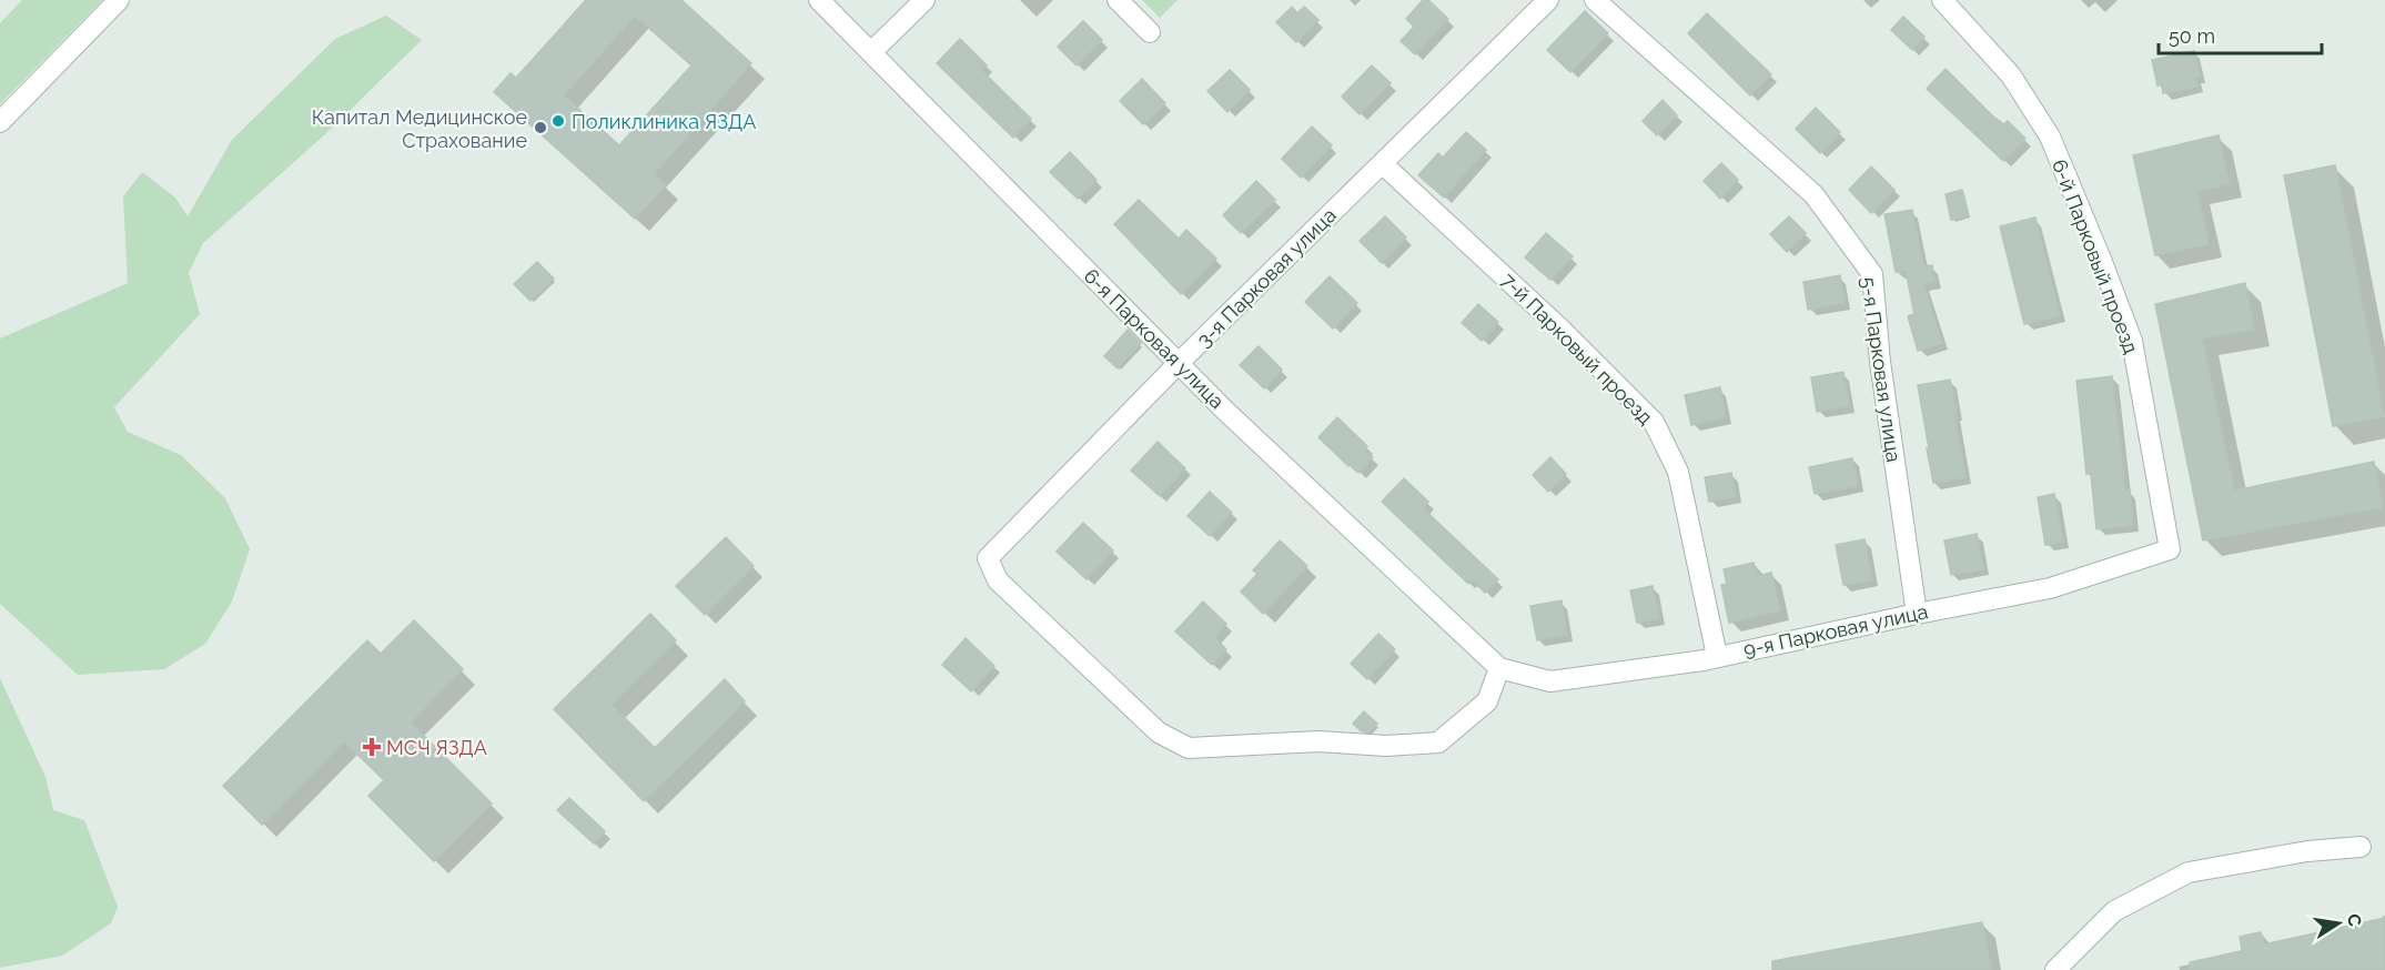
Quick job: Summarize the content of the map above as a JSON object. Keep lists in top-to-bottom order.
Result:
{
  "streets": {
    "street": [
      "6-й Парковый проезд",
      "3-я Парковая улица",
      "6-я Парковая улица",
      "7-й Парковый проезд",
      "5-я Парковая улица",
      "9-я Парковая улица"
    ]
  },
  "crossings": [
    ["6-й Парковый проезд", "9-я Парковая улица"],
    ["3-я Парковая улица", "6-я Парковая улица"],
    ["3-я Парковая улица", "7-й Парковый проезд"],
    ["3-я Парковая улица", "9-я Парковая улица"],
    ["6-я Парковая улица", "9-я Парковая улица"],
    ["7-й Парковый проезд", "9-я Парковая улица"],
    ["5-я Парковая улица", "9-я Парковая улица"]
  ],
  "places": {
    "other": ["Поликлиника ЯЗДА", "Капитал Медицинское Страхование"],
    "health": ["МСЧ ЯЗДА"]
  },
  "scale_bar": "50 m",
  "north": "right"
}
